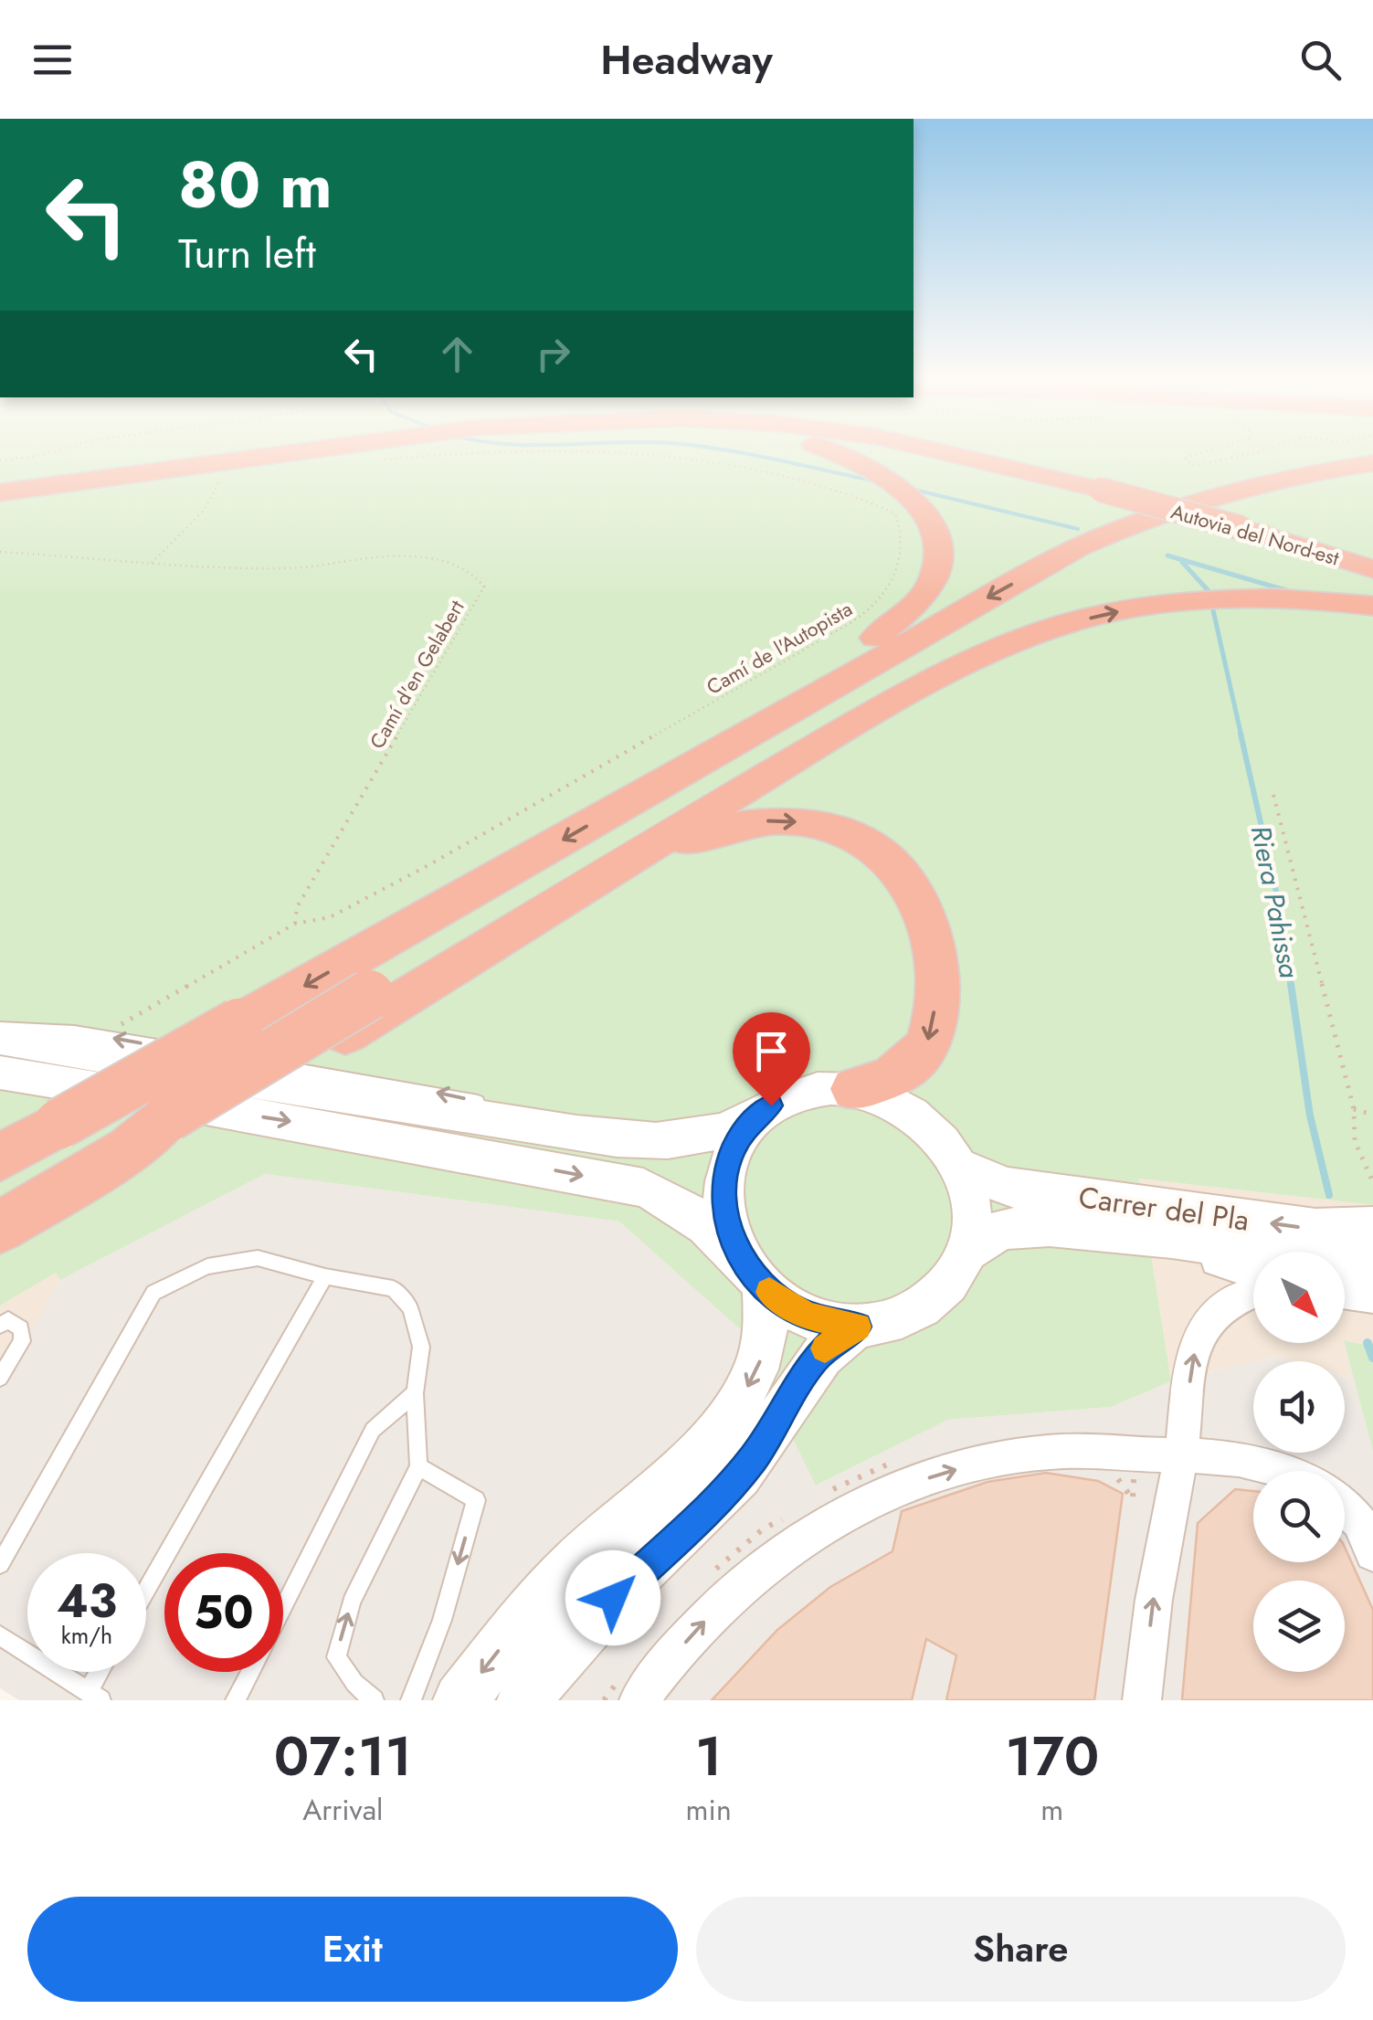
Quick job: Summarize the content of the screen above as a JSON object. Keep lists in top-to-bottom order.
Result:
{
  "streets": {
    "highway": ["Autovia del Nord-est"],
    "main road": ["Carrer del Pla"],
    "path": ["Camí de l'Autopista", "Camí d'en Gelabert"]
  },
  "crossings": [
    ["Camí de l'Autopista", "Camí d'en Gelabert"]
  ],
  "water": ["Riera Pahissa"],
  "north": "bottom right",
  "page": {
    "header": "Headway",
    "turn": ["80 m", "Turn left"],
    "speed": "43 km/h",
    "limit": "50",
    "eta": [
      "07:11",
      "Arrival",
      "1",
      "min",
      "170",
      "m"
    ],
    "buttons": ["Exit", "Share"]
  }
}
